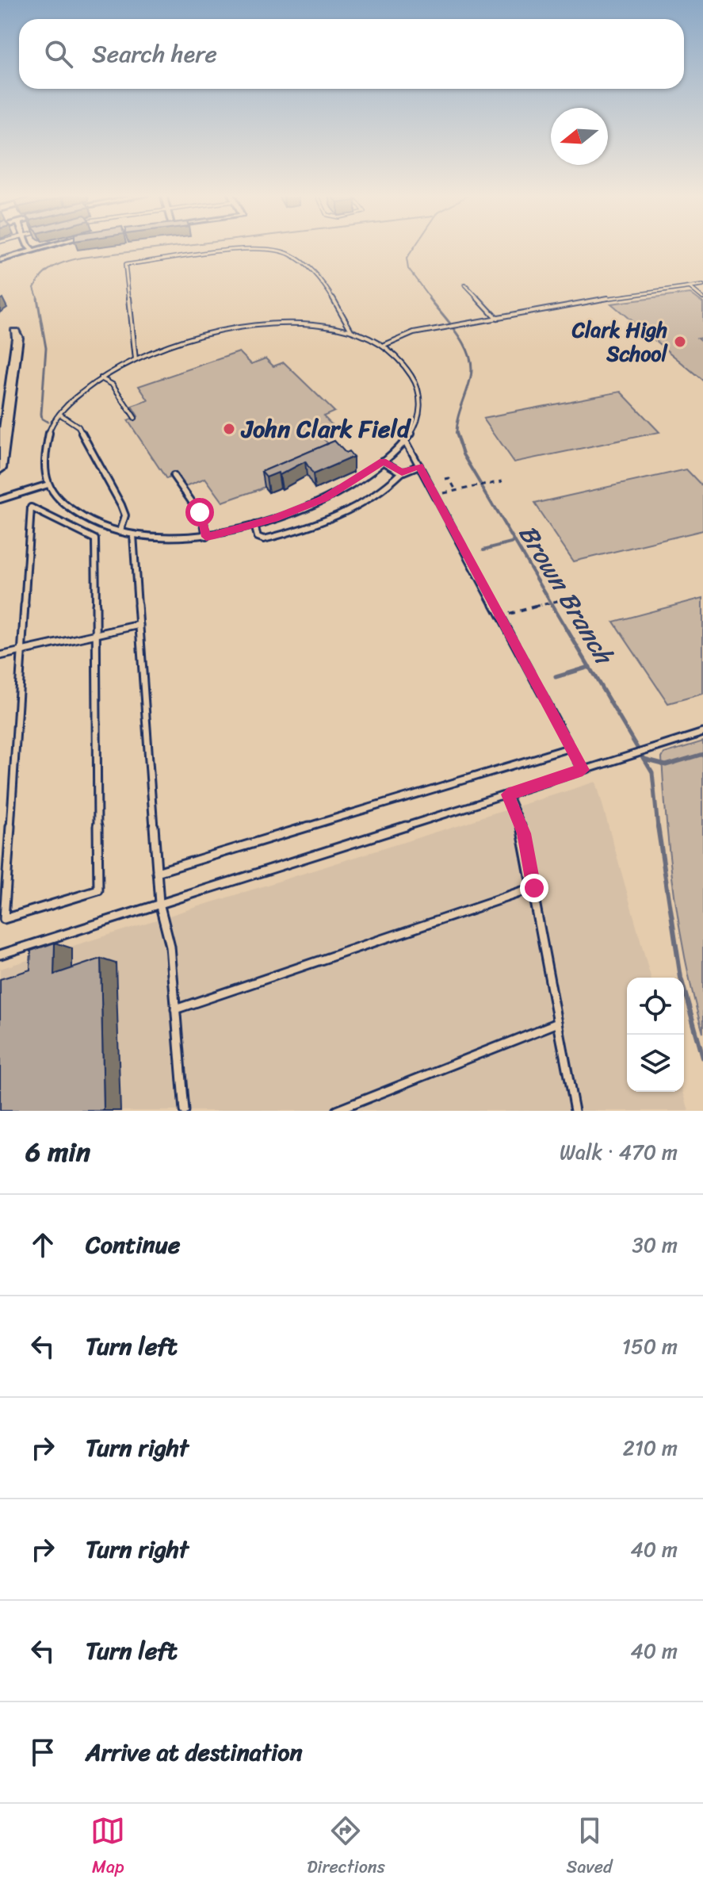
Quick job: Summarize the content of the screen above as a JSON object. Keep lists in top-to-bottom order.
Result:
{
  "water": ["Brown Branch"],
  "places": ["Clark High School", "John Clark Field"],
  "north": "left",
  "page": {
    "search": "Search here",
    "heading": ["6 min", "Walk · 470 m"],
    "list": [
      ["Continue", "30 m"],
      ["Turn left", "150 m"],
      ["Turn right", "210 m"],
      ["Turn right", "40 m"],
      ["Turn left", "40 m"],
      "Arrive at destination"
    ],
    "nav": ["Map", "Directions", "Saved"]
  }
}
